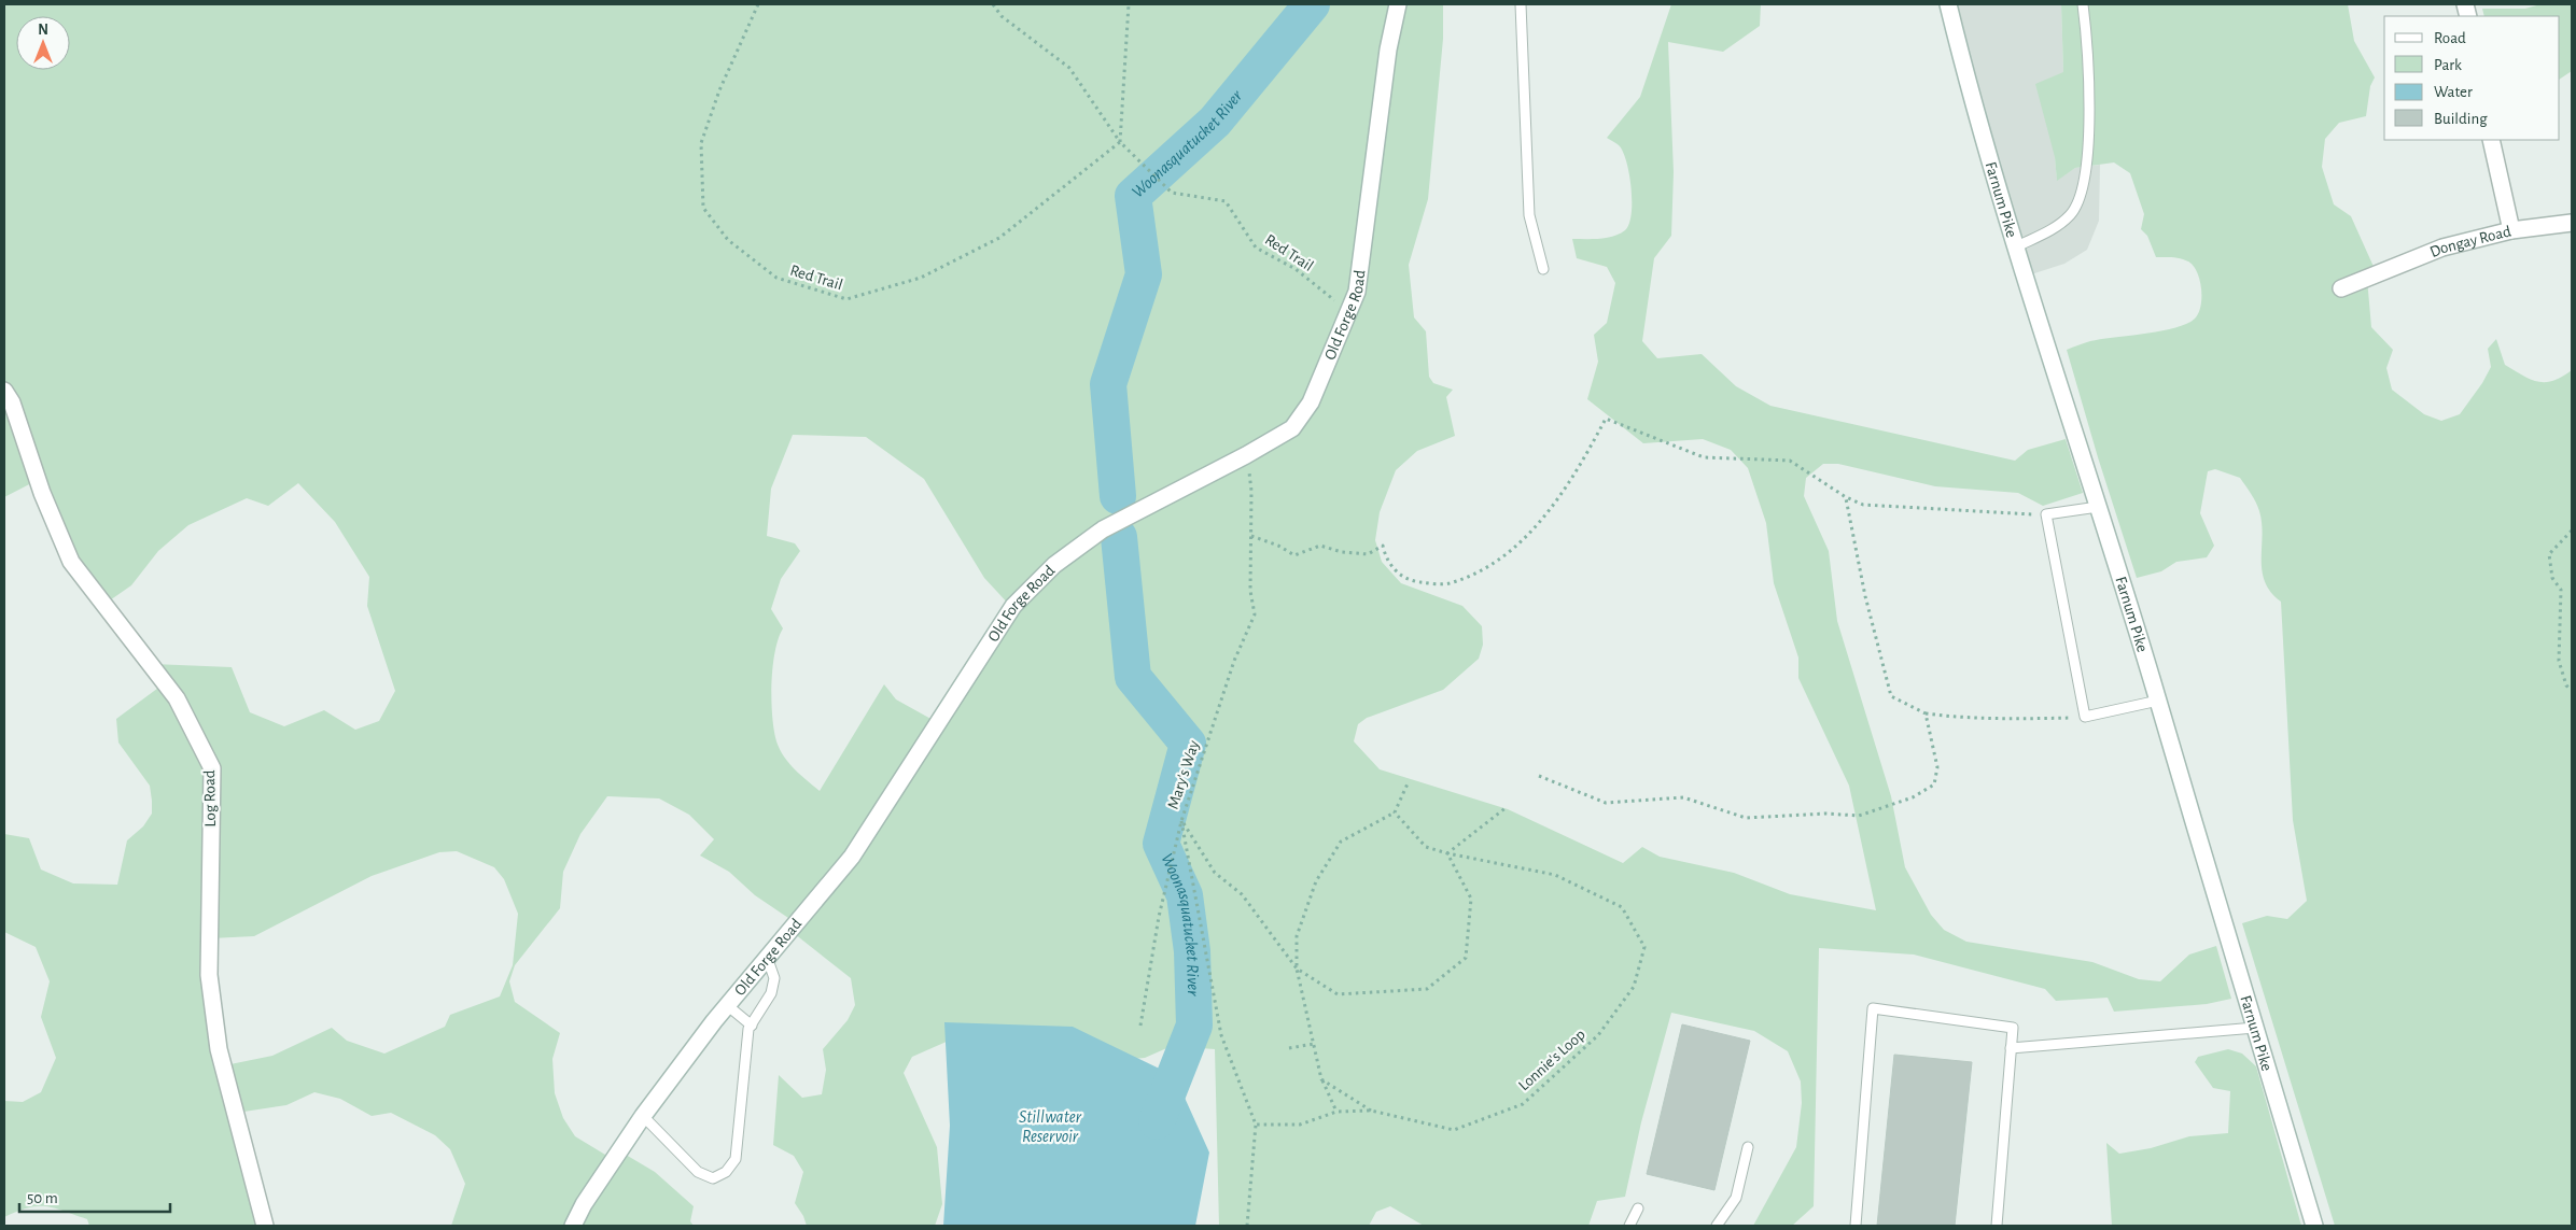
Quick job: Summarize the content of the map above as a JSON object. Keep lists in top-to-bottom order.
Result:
{
  "streets": {
    "street": [
      "Farnum Pike",
      "Dongay Road",
      "Old Forge Road",
      "Log Road"
    ],
    "path": ["Red Trail", "Mary's Way", "Lonnie's Loop"]
  },
  "crossings": [
    ["Red Trail", "Old Forge Road"],
    ["Old Forge Road", "Mary's Way"]
  ],
  "water": ["Woonasquatucket River", "Stillwater Reservoir"],
  "legend": [
    "Road",
    "Park",
    "Water",
    "Building"
  ],
  "scale_bar": "50 m",
  "north": "top"
}
